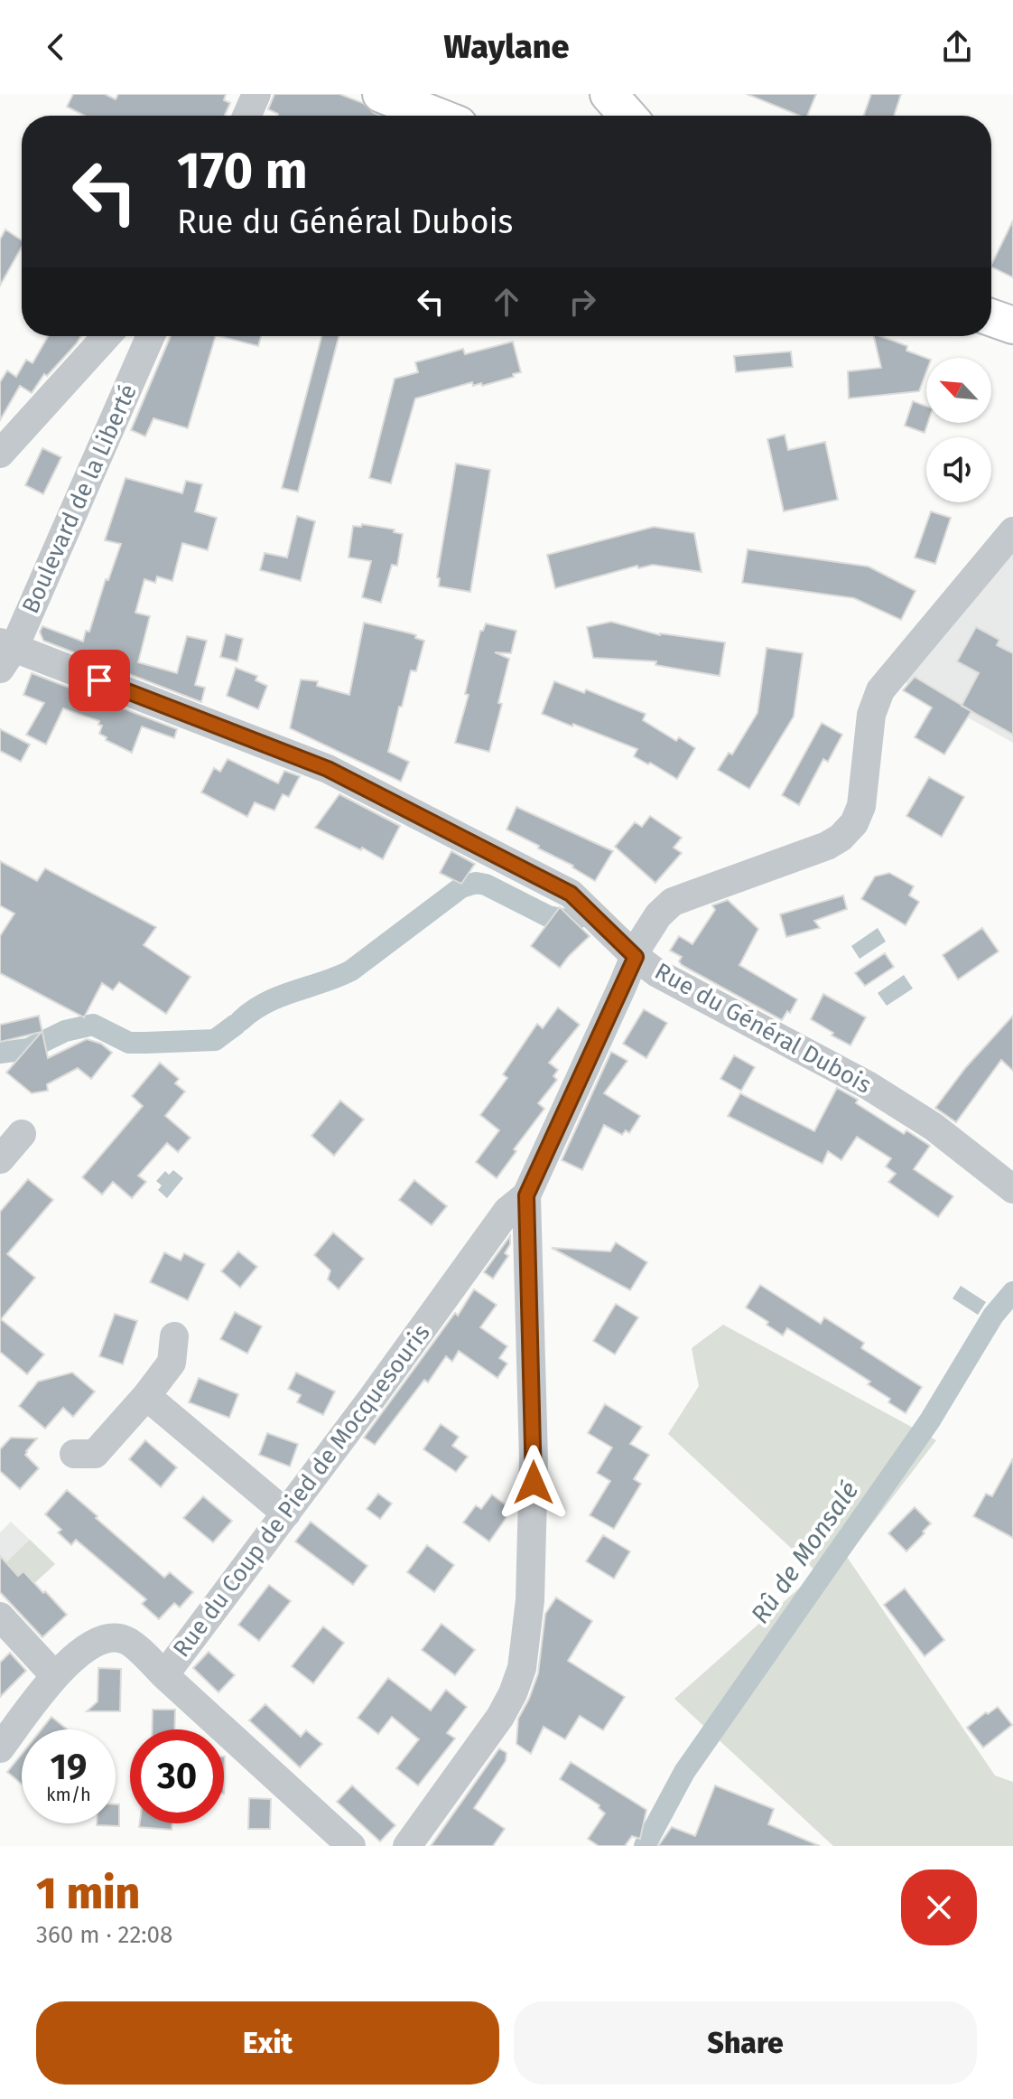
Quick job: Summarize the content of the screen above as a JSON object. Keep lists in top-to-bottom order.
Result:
{
  "streets": {
    "street": ["Boulevard de la Liberté", "Rue du Général Dubois", "Rue du Coup de Pied de Mocquesouris"]
  },
  "crossings": [
    ["Boulevard de la Liberté", "Rue du Général Dubois"]
  ],
  "water": ["Rû de Monsalé"],
  "north": "top left",
  "page": {
    "header": "Waylane",
    "turn": ["170 m", "Rue du Général Dubois"],
    "speed": "19 km/h",
    "limit": "30",
    "heading": ["1 min", "360 m · 22:08"],
    "buttons": ["Exit", "Share"]
  }
}
